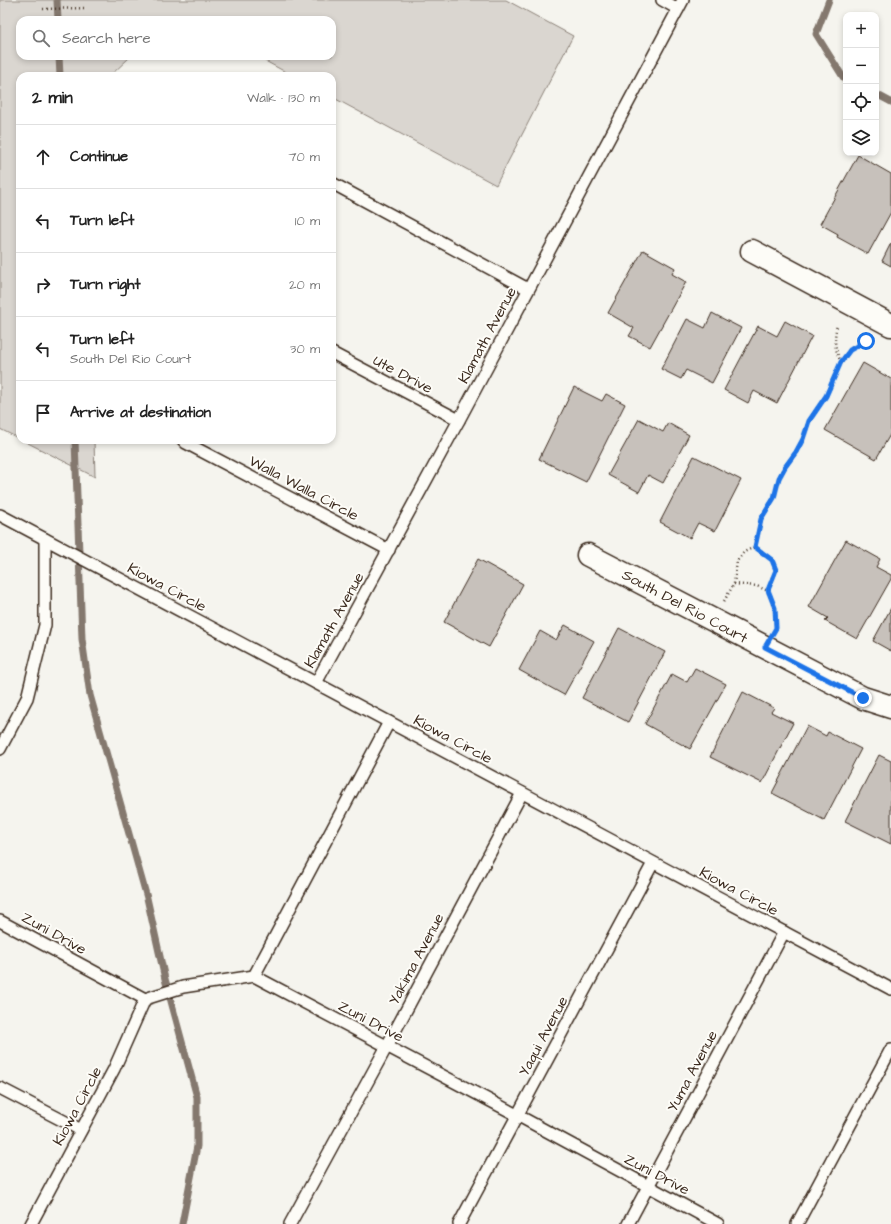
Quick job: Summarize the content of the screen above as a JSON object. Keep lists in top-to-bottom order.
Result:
{
  "streets": {
    "street": ["South Del Rio Court"],
    "lane": [
      "Klamath Avenue",
      "Ute Drive",
      "Walla Walla Circle",
      "Kiowa Circle",
      "Zuni Drive",
      "Yakima Avenue",
      "Yaqui Avenue",
      "Yuma Avenue"
    ]
  },
  "crossings": [
    ["Klamath Avenue", "Ute Drive"],
    ["Klamath Avenue", "Walla Walla Circle"],
    ["Klamath Avenue", "Kiowa Circle"],
    ["Kiowa Circle", "Zuni Drive"],
    ["Kiowa Circle", "Yakima Avenue"],
    ["Kiowa Circle", "Yaqui Avenue"],
    ["Kiowa Circle", "Yuma Avenue"],
    ["Zuni Drive", "Yakima Avenue"],
    ["Zuni Drive", "Yaqui Avenue"],
    ["Zuni Drive", "Yuma Avenue"]
  ],
  "page": {
    "map_buttons": ["+", "−"],
    "search": "Search here",
    "heading": ["2 min", "Walk · 130 m"],
    "list": [
      ["Continue", "70 m"],
      ["Turn left", "10 m"],
      ["Turn right", "20 m"],
      ["Turn left", "South Del Rio Court", "30 m"],
      "Arrive at destination"
    ]
  }
}
